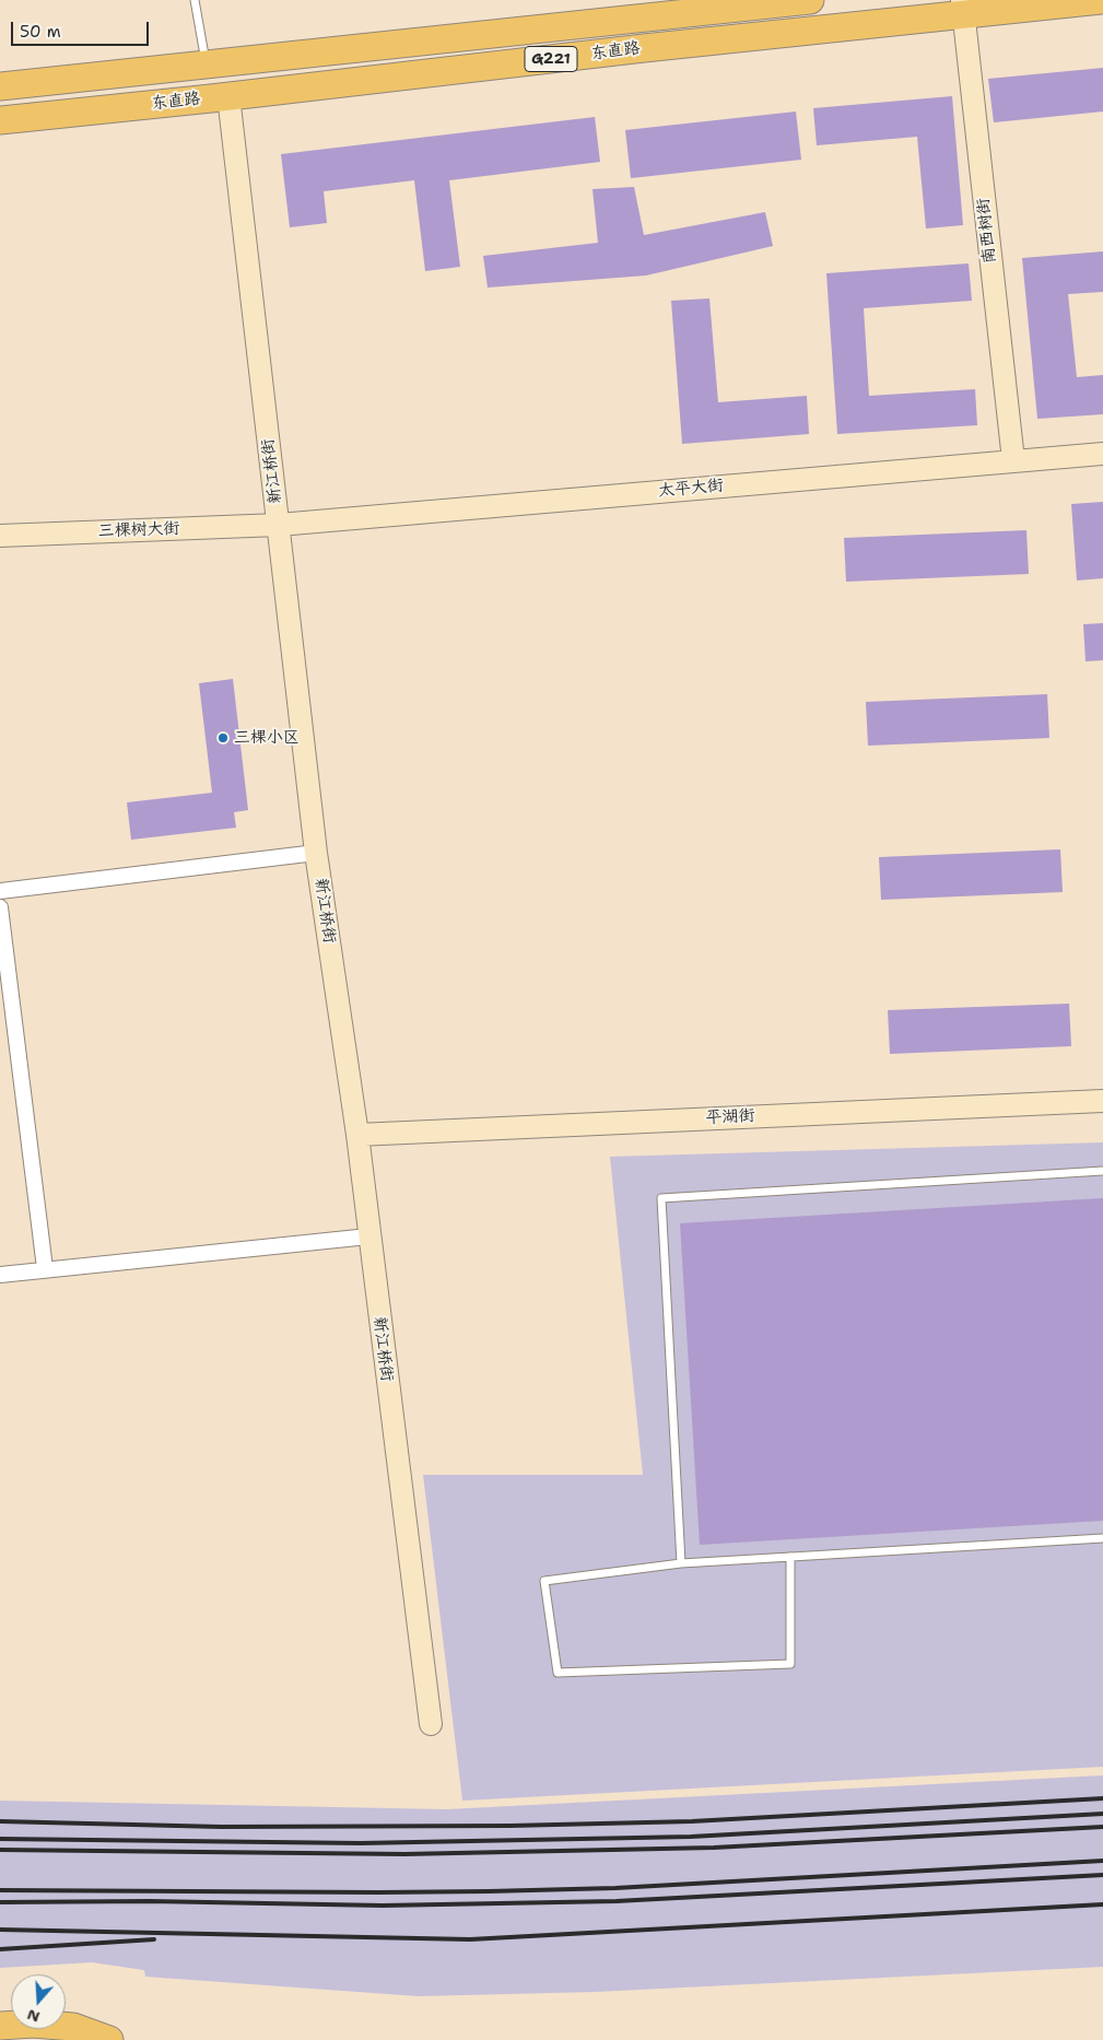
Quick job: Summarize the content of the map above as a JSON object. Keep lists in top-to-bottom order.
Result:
{
  "streets": {
    "highway": ["东直路", "G221"],
    "main road": [
      "南西树街",
      "新江桥街",
      "太平大街",
      "三棵树大街",
      "平湖街"
    ]
  },
  "crossings": [
    ["东直路", "南西树街"],
    ["东直路", "新江桥街"],
    ["南西树街", "太平大街"],
    ["新江桥街", "太平大街"],
    ["新江桥街", "三棵树大街"],
    ["新江桥街", "平湖街"],
    ["太平大街", "三棵树大街"]
  ],
  "places": ["三棵小区"],
  "scale_bar": "50 m",
  "north": "bottom"
}
